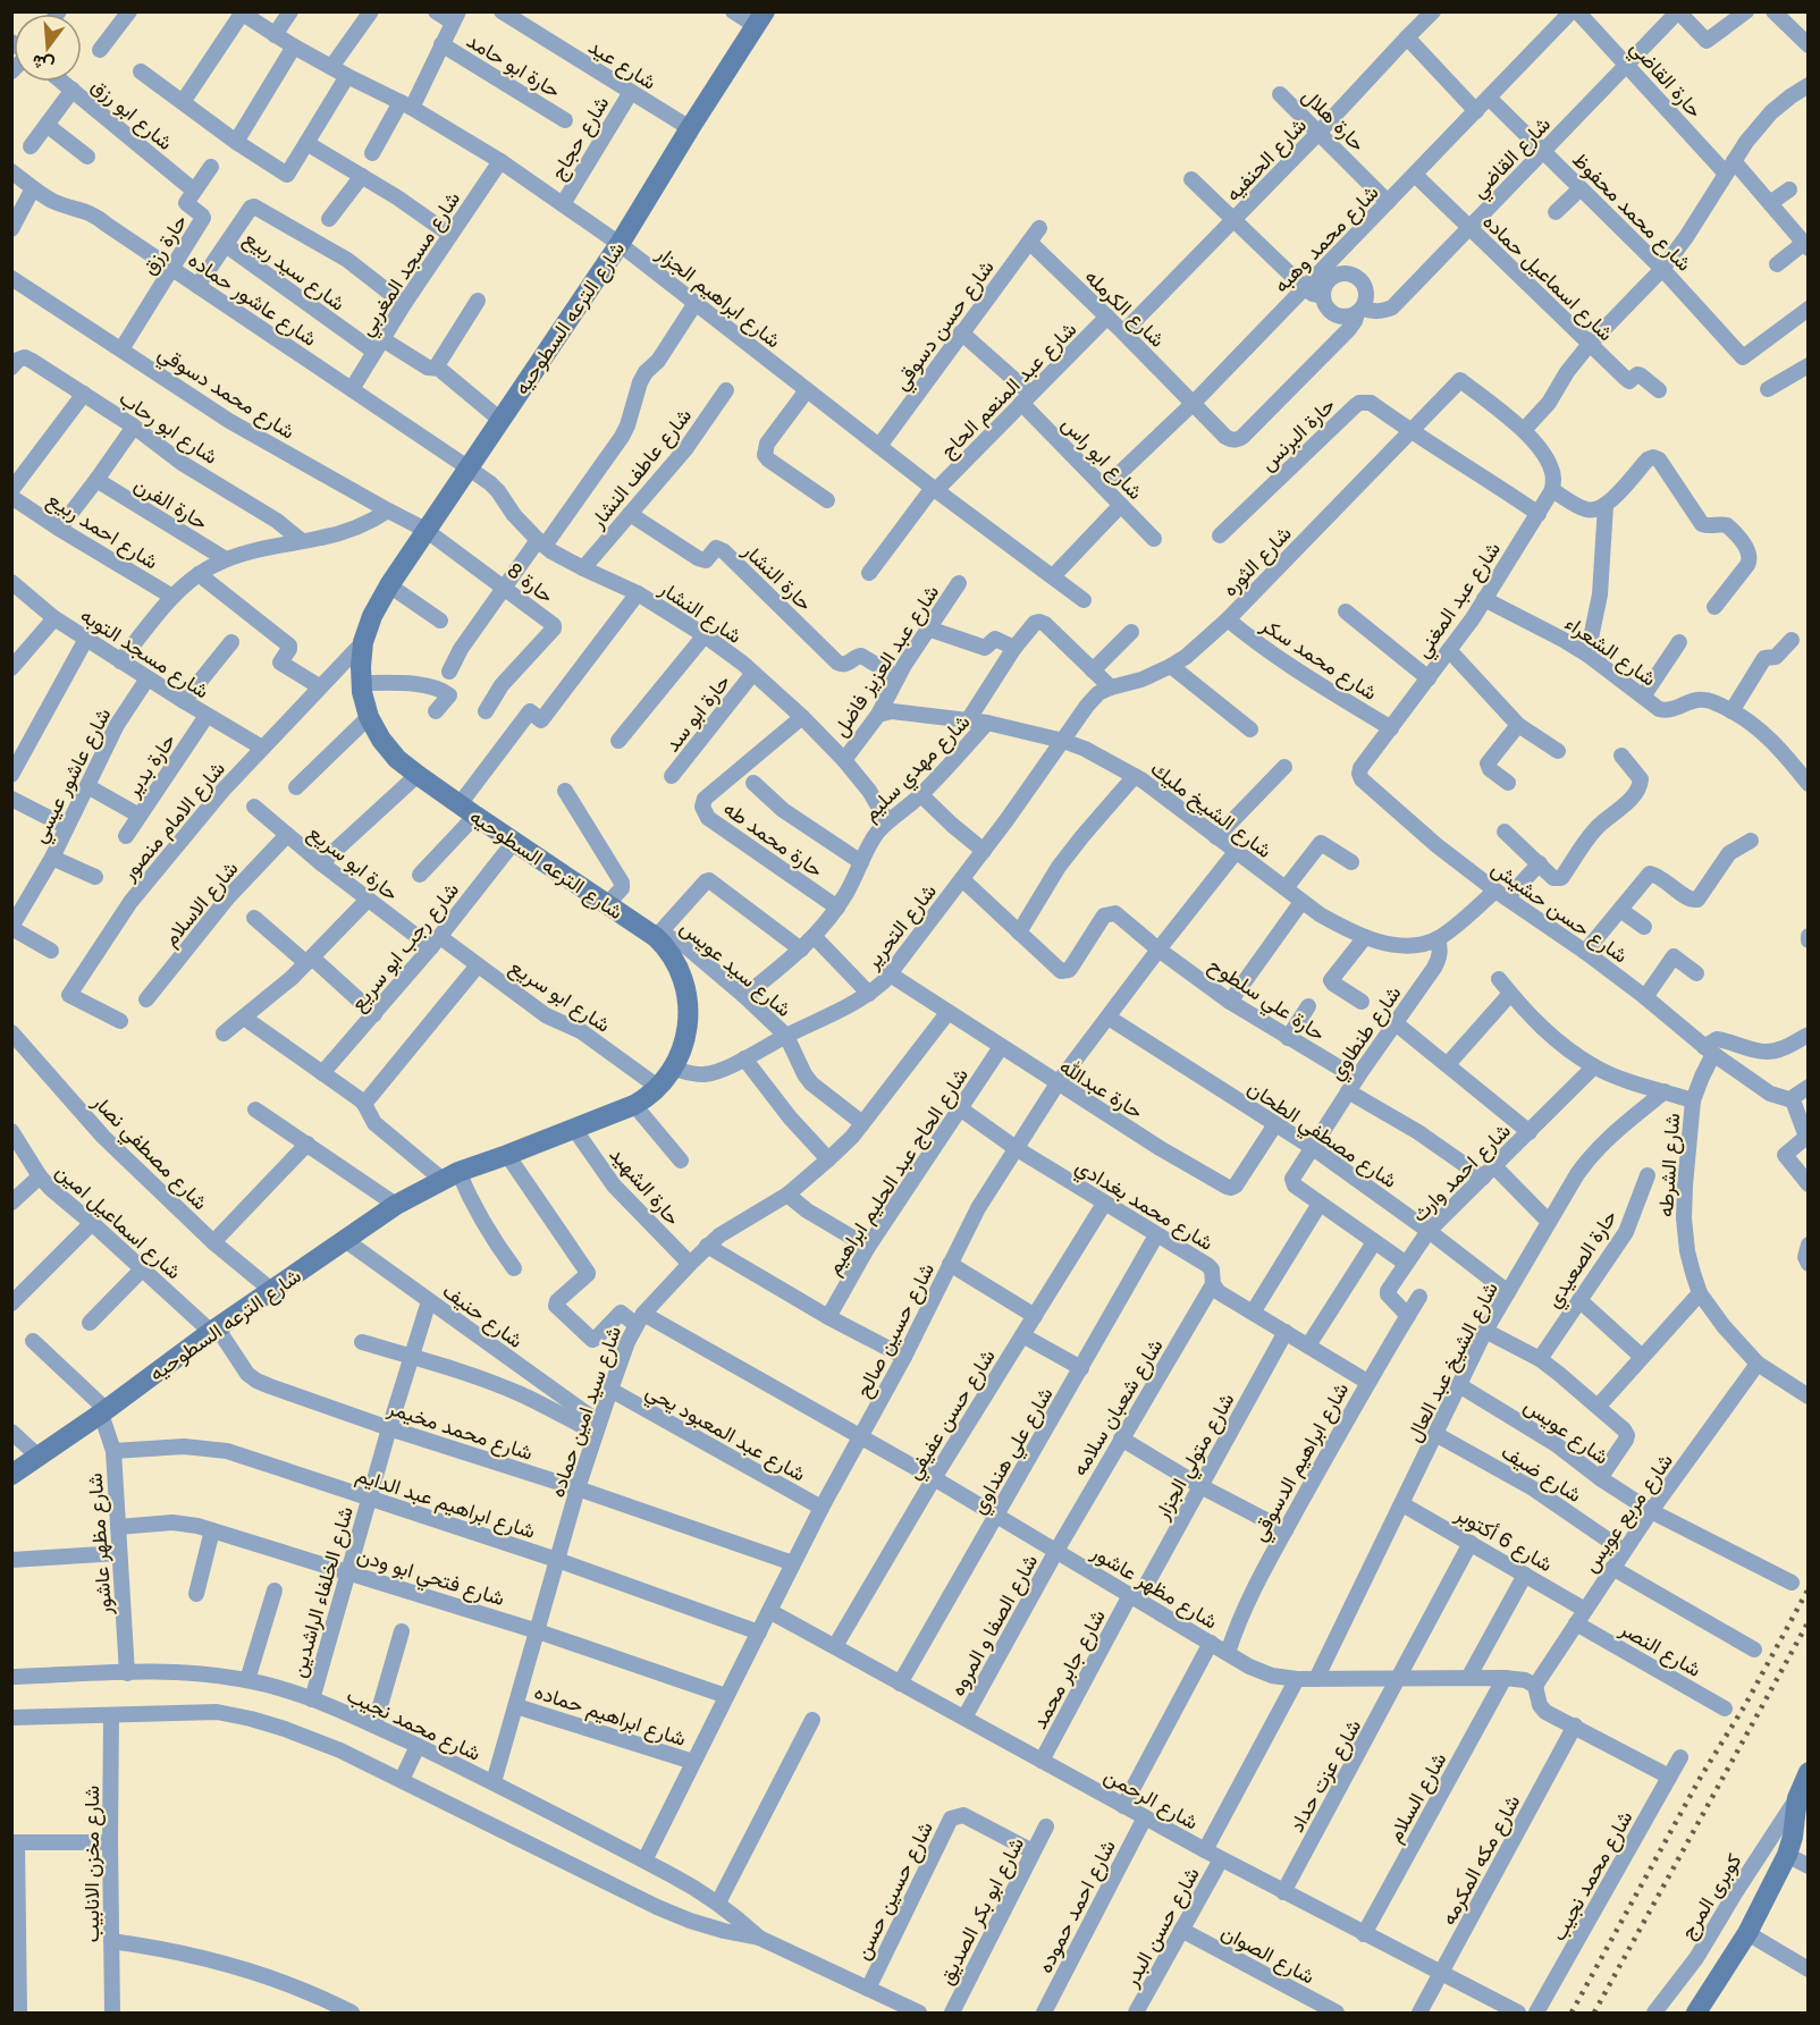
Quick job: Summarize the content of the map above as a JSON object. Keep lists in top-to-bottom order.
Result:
{
  "streets": {
    "street": [
      "شارع عيد",
      "حارة ابو حامد",
      "حارة القاضي",
      "شارع ابو رزق",
      "حارة هلال",
      "شارع حجاج",
      "شارع القاضي",
      "شارع الحنفيه",
      "شارع محمد محفوظ",
      "شارع محمد وهبه",
      "حارة رزق",
      "شارع مسجد المغربي",
      "شارع سيد ربيع",
      "شارع اسماعيل حماده",
      "شارع ابراهيم الجزار",
      "شارع عاشور حماده",
      "شارع الكرمله",
      "شارع الترعه السطوحيه",
      "شارع حسن دسوقي",
      "شارع عبد المنعم الحاج",
      "شارع محمد دسوقي",
      "شارع ابو رحاب",
      "حارة البرنس",
      "شارع ابو راس",
      "شارع عاطف النشار",
      "حارة الفرن",
      "شارع احمد ربيع",
      "شارع الثوره",
      "حارة النشار",
      "حارة 8",
      "شارع عبد المغني",
      "شارع النشار",
      "شارع الشعراء",
      "شارع مسجد التوبه",
      "شارع محمد سكر",
      "شارع عبد العزيز فاضل",
      "حارة ابو سد",
      "حارة بدير",
      "شارع مهدي سليم",
      "شارع عاشور عيسي",
      "شارع الشيخ مليك",
      "شارع الامام منصور",
      "حارة محمد طه",
      "حارة ابو سريع",
      "شارع الاسلام",
      "شارع حسن حشيش",
      "شارع التحرير",
      "شارع رجب ابو سريع",
      "شارع سيد عويس",
      "شارع ابو سريع",
      "حارة علي سلطوح",
      "شارع طنطاوي",
      "حارة عبدالله",
      "شارع مصطفي الطحان",
      "شارع مصطفي نصار",
      "شارع الشرطه",
      "شارع الحاج عبد الحليم ابراهيم",
      "شارع احمد وارث",
      "حارة الشهيد",
      "شارع محمد بغدادي",
      "شارع اسماعيل امين",
      "حارة الصعيدي",
      "شارع حنيف",
      "شارع حسين صالح",
      "شارع الشيخ عبد العال",
      "شارع شعبان سلامه",
      "شارع سيد امين حماده",
      "شارع حسن عفيفي",
      "شارع محمد مخيمر",
      "شارع عويس",
      "شارع عبد المعبود يحي",
      "شارع علي هنداوي",
      "شارع متولي الجزار",
      "شارع ابراهيم الدسوقي",
      "شارع ضيف",
      "شارع ابراهيم عبد الدايم",
      "شارع مربع عويس",
      "شارع 6 أكتوبر",
      "شارع مظهر عاشور",
      "شارع فتحي ابو ودن",
      "شارع الخلفاء الراشدين",
      "شارع الصفا و المروه",
      "شارع النصر",
      "شارع جابر محمد",
      "شارع ابراهيم حماده",
      "شارع محمد نجيب",
      "شارع عزت حداد",
      "شارع السلام",
      "شارع الرحمن",
      "شارع مكه المكرمه",
      "شارع مخزن الانابيب",
      "شارع حسين حسن",
      "كوبرى المرج",
      "شارع احمد حموده",
      "شارع ابو بكر الصديق",
      "شارع حسن البدر",
      "شارع الصوان"
    ]
  },
  "crossings": [
    ["شارع عيد", "شارع حجاج"],
    ["شارع عيد", "شارع الترعه السطوحيه"],
    ["حارة القاضي", "شارع القاضي"],
    ["شارع ابو رزق", "حارة رزق"],
    ["حارة هلال", "شارع الحنفيه"],
    ["حارة هلال", "شارع محمد وهبه"],
    ["شارع حجاج", "شارع ابراهيم الجزار"],
    ["شارع القاضي", "شارع محمد محفوظ"],
    ["شارع القاضي", "شارع اسماعيل حماده"],
    ["شارع الحنفيه", "شارع الكرمله"],
    ["شارع محمد محفوظ", "شارع محمد وهبه"],
    ["شارع محمد وهبه", "شارع اسماعيل حماده"],
    ["شارع محمد وهبه", "شارع الكرمله"],
    ["شارع محمد وهبه", "شارع ابو راس"],
    ["حارة رزق", "شارع عاشور حماده"],
    ["حارة رزق", "شارع محمد دسوقي"],
    ["شارع مسجد المغربي", "شارع سيد ربيع"],
    ["شارع مسجد المغربي", "شارع ابراهيم الجزار"],
    ["شارع مسجد المغربي", "شارع عاشور حماده"],
    ["شارع سيد ربيع", "شارع الترعه السطوحيه"],
    ["شارع ابراهيم الجزار", "شارع الترعه السطوحيه"],
    ["شارع ابراهيم الجزار", "شارع حسن دسوقي"],
    ["شارع ابراهيم الجزار", "شارع عبد المنعم الحاج"],
    ["شارع عاشور حماده", "شارع الترعه السطوحيه"],
    ["شارع عاشور حماده", "شارع النشار"],
    ["شارع الكرمله", "شارع حسن دسوقي"],
    ["شارع الكرمله", "شارع عبد المنعم الحاج"],
    ["شارع الترعه السطوحيه", "شارع محمد دسوقي"],
    ["شارع الترعه السطوحيه", "حارة 8"],
    ["شارع الترعه السطوحيه", "شارع النشار"],
    ["شارع الترعه السطوحيه", "شارع الامام منصور"],
    ["شارع الترعه السطوحيه", "شارع التحرير"],
    ["شارع الترعه السطوحيه", "شارع رجب ابو سريع"],
    ["شارع الترعه السطوحيه", "شارع سيد عويس"],
    ["شارع الترعه السطوحيه", "شارع ابو سريع"],
    ["شارع الترعه السطوحيه", "شارع مصطفي نصار"],
    ["شارع الترعه السطوحيه", "حارة الشهيد"],
    ["شارع الترعه السطوحيه", "شارع اسماعيل امين"],
    ["شارع الترعه السطوحيه", "شارع حنيف"],
    ["شارع الترعه السطوحيه", "شارع محمد مخيمر"],
    ["شارع الترعه السطوحيه", "شارع مظهر عاشور"],
    ["شارع حسن دسوقي", "شارع ابو راس"],
    ["شارع عبد المنعم الحاج", "شارع ابو راس"],
    ["شارع محمد دسوقي", "حارة 8"],
    ["حارة البرنس", "شارع الثوره"],
    ["حارة البرنس", "شارع عبد المغني"],
    ["شارع عاطف النشار", "حارة النشار"],
    ["شارع عاطف النشار", "شارع النشار"],
    ["شارع الثوره", "شارع محمد سكر"],
    ["شارع الثوره", "شارع الشيخ مليك"],
    ["شارع الثوره", "شارع التحرير"],
    ["حارة النشار", "شارع عبد العزيز فاضل"],
    ["شارع عبد المغني", "شارع الشعراء"],
    ["شارع عبد المغني", "شارع محمد سكر"],
    ["شارع عبد المغني", "شارع حسن حشيش"],
    ["شارع النشار", "شارع عبد العزيز فاضل"],
    ["شارع النشار", "حارة ابو سد"],
    ["شارع النشار", "شارع مهدي سليم"],
    ["شارع النشار", "حارة محمد طه"],
    ["شارع مسجد التوبه", "حارة بدير"],
    ["شارع مسجد التوبه", "شارع عاشور عيسي"],
    ["شارع مسجد التوبه", "شارع الامام منصور"],
    ["شارع محمد سكر", "شارع حسن حشيش"],
    ["شارع عبد العزيز فاضل", "شارع الشيخ مليك"],
    ["شارع مهدي سليم", "شارع الشيخ مليك"],
    ["شارع مهدي سليم", "حارة محمد طه"],
    ["شارع مهدي سليم", "شارع سيد عويس"],
    ["شارع الشيخ مليك", "شارع حسن حشيش"],
    ["شارع الشيخ مليك", "شارع التحرير"],
    ["شارع الشيخ مليك", "شارع طنطاوي"],
    ["شارع الشيخ مليك", "شارع حسين صالح"],
    ["حارة ابو سريع", "شارع الاسلام"],
    ["حارة ابو سريع", "شارع رجب ابو سريع"],
    ["حارة ابو سريع", "شارع ابو سريع"],
    ["شارع حسن حشيش", "شارع الشرطه"],
    ["شارع التحرير", "شارع سيد عويس"],
    ["شارع التحرير", "حارة عبدالله"],
    ["شارع رجب ابو سريع", "شارع ابو سريع"],
    ["حارة علي سلطوح", "شارع طنطاوي"],
    ["حارة علي سلطوح", "شارع احمد وارث"],
    ["حارة علي سلطوح", "شارع حسين صالح"],
    ["حارة علي سلطوح", "شارع الشيخ عبد العال"],
    ["شارع طنطاوي", "شارع مصطفي الطحان"],
    ["حارة عبدالله", "شارع مصطفي الطحان"],
    ["حارة عبدالله", "شارع الحاج عبد الحليم ابراهيم"],
    ["حارة عبدالله", "شارع حسين صالح"],
    ["حارة عبدالله", "شارع سيد امين حماده"],
    ["شارع مصطفي الطحان", "شارع احمد وارث"],
    ["شارع مصطفي الطحان", "شارع حسين صالح"],
    ["شارع مصطفي الطحان", "شارع الشيخ عبد العال"],
    ["شارع الشرطه", "شارع مربع عويس"],
    ["شارع الحاج عبد الحليم ابراهيم", "شارع محمد بغدادي"],
    ["شارع احمد وارث", "شارع ابراهيم الدسوقي"],
    ["حارة الشهيد", "شارع سيد امين حماده"],
    ["شارع محمد بغدادي", "شارع حسين صالح"],
    ["شارع محمد بغدادي", "شارع شعبان سلامه"],
    ["شارع محمد بغدادي", "شارع حسن عفيفي"],
    ["شارع محمد بغدادي", "شارع علي هنداوي"],
    ["شارع محمد بغدادي", "شارع متولي الجزار"],
    ["شارع محمد بغدادي", "شارع ابراهيم الدسوقي"],
    ["شارع اسماعيل امين", "شارع محمد مخيمر"],
    ["شارع حنيف", "شارع سيد امين حماده"],
    ["شارع حنيف", "شارع الخلفاء الراشدين"],
    ["شارع حسين صالح", "شارع محمد مخيمر"],
    ["شارع حسين صالح", "شارع عبد المعبود يحي"],
    ["شارع حسين صالح", "شارع ابراهيم عبد الدايم"],
    ["شارع حسين صالح", "شارع مظهر عاشور"],
    ["شارع حسين صالح", "شارع فتحي ابو ودن"],
    ["شارع حسين صالح", "شارع ابراهيم حماده"],
    ["شارع حسين صالح", "شارع محمد نجيب"],
    ["شارع حسين صالح", "شارع الرحمن"],
    ["شارع الشيخ عبد العال", "شارع عويس"],
    ["شارع الشيخ عبد العال", "شارع ضيف"],
    ["شارع الشيخ عبد العال", "شارع 6 أكتوبر"],
    ["شارع الشيخ عبد العال", "شارع مظهر عاشور"],
    ["شارع شعبان سلامه", "شارع مظهر عاشور"],
    ["شارع شعبان سلامه", "شارع الصفا و المروه"],
    ["شارع سيد امين حماده", "شارع محمد مخيمر"],
    ["شارع سيد امين حماده", "شارع عبد المعبود يحي"],
    ["شارع سيد امين حماده", "شارع ابراهيم عبد الدايم"],
    ["شارع سيد امين حماده", "شارع مظهر عاشور"],
    ["شارع سيد امين حماده", "شارع فتحي ابو ودن"],
    ["شارع سيد امين حماده", "شارع ابراهيم حماده"],
    ["شارع سيد امين حماده", "شارع محمد نجيب"],
    ["شارع حسن عفيفي", "شارع مظهر عاشور"],
    ["شارع حسن عفيفي", "شارع الرحمن"],
    ["شارع محمد مخيمر", "شارع الخلفاء الراشدين"],
    ["شارع عويس", "شارع مربع عويس"],
    ["شارع علي هنداوي", "شارع مظهر عاشور"],
    ["شارع علي هنداوي", "شارع الرحمن"],
    ["شارع متولي الجزار", "شارع مظهر عاشور"],
    ["شارع متولي الجزار", "شارع جابر محمد"],
    ["شارع ابراهيم الدسوقي", "شارع مظهر عاشور"],
    ["شارع ضيف", "شارع مربع عويس"],
    ["شارع ابراهيم عبد الدايم", "شارع مظهر عاشور"],
    ["شارع ابراهيم عبد الدايم", "شارع الخلفاء الراشدين"],
    ["شارع مربع عويس", "شارع 6 أكتوبر"],
    ["شارع مربع عويس", "شارع مظهر عاشور"],
    ["شارع مربع عويس", "شارع النصر"],
    ["شارع 6 أكتوبر", "شارع عزت حداد"],
    ["شارع مظهر عاشور", "شارع فتحي ابو ودن"],
    ["شارع مظهر عاشور", "شارع الصفا و المروه"],
    ["شارع مظهر عاشور", "شارع جابر محمد"],
    ["شارع مظهر عاشور", "شارع محمد نجيب"],
    ["شارع مظهر عاشور", "شارع عزت حداد"],
    ["شارع مظهر عاشور", "شارع السلام"],
    ["شارع فتحي ابو ودن", "شارع الخلفاء الراشدين"],
    ["شارع الخلفاء الراشدين", "شارع محمد نجيب"],
    ["شارع الصفا و المروه", "شارع الرحمن"],
    ["شارع جابر محمد", "شارع الرحمن"],
    ["شارع محمد نجيب", "شارع مخزن الانابيب"],
    ["شارع محمد نجيب", "شارع حسين حسن"],
    ["شارع عزت حداد", "شارع الرحمن"],
    ["شارع السلام", "شارع الرحمن"],
    ["شارع الرحمن", "شارع مكه المكرمه"],
    ["شارع الرحمن", "شارع احمد حموده"],
    ["شارع الرحمن", "شارع حسن البدر"],
    ["شارع حسين حسن", "شارع ابو بكر الصديق"],
    ["شارع حسن البدر", "شارع الصوان"]
  ],
  "north": "bottom"
}
